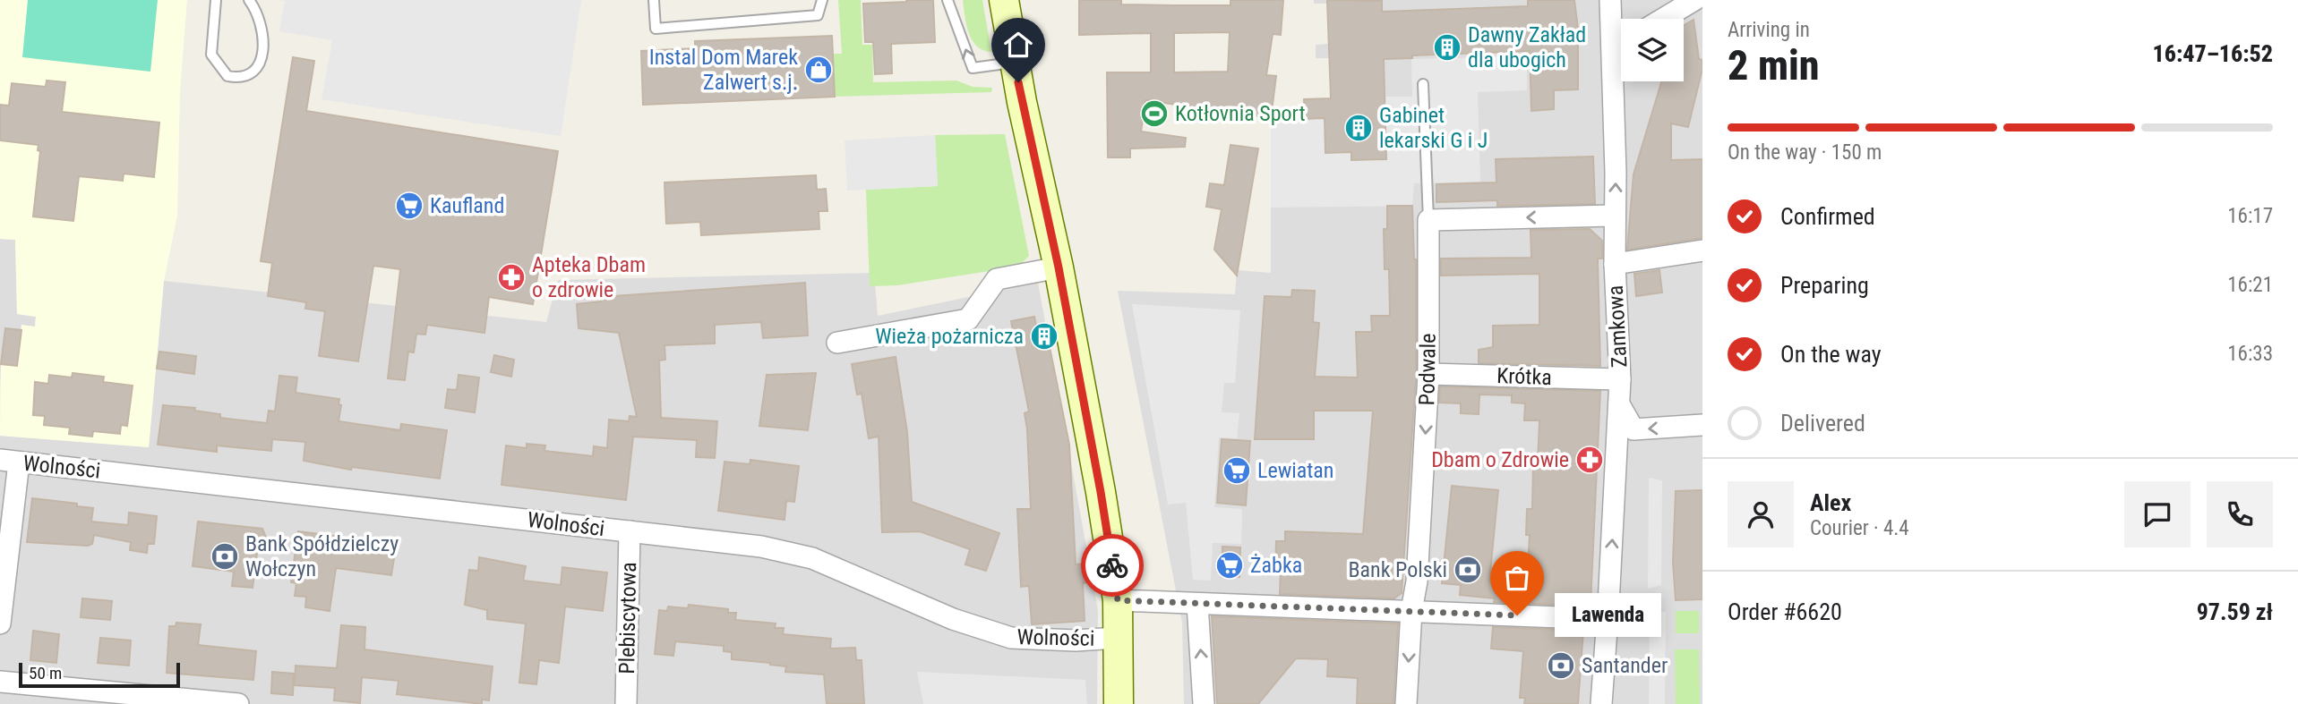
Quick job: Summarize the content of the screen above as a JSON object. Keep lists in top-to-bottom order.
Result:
{
  "streets": {
    "street": [
      "Zamkowa",
      "Podwale",
      "Krótka",
      "Wolności",
      "Plebiscytowa"
    ]
  },
  "crossings": [
    ["Zamkowa", "Krótka"],
    ["Podwale", "Krótka"],
    ["Wolności", "Plebiscytowa"]
  ],
  "one_way": ["Zamkowa", "Podwale"],
  "places": {
    "building": ["Dawny Zakład dla ubogich", "Gabinet lekarski G i J", "Wieża pożarnicza"],
    "shop": ["Instal Dom Marek Zalwert s.j."],
    "sports": ["Kotłovnia Sport"],
    "supermarket": ["Kaufland", "Lewiatan", "Żabka"],
    "pharmacy": ["Apteka Dbam o zdrowie", "Dbam o Zdrowie"],
    "bank": ["Bank Spółdzielczy Wołczyn", "Bank Polski", "Santander"],
    "other": ["Lawenda"]
  },
  "scale_bar": "50 m",
  "page": {
    "heading": ["2 min", "Arriving in", "16:47–16:52"],
    "panel": [
      "Alex",
      "Courier · 4.4",
      "Order #6620",
      "97.59 zł"
    ],
    "bar": "On the way · 150 m",
    "list": [
      ["Confirmed", "16:17"],
      ["Preparing", "16:21"],
      ["On the way", "16:33"],
      "Delivered"
    ],
    "bubble": "Lawenda",
    "scale": "50 m"
  }
}
